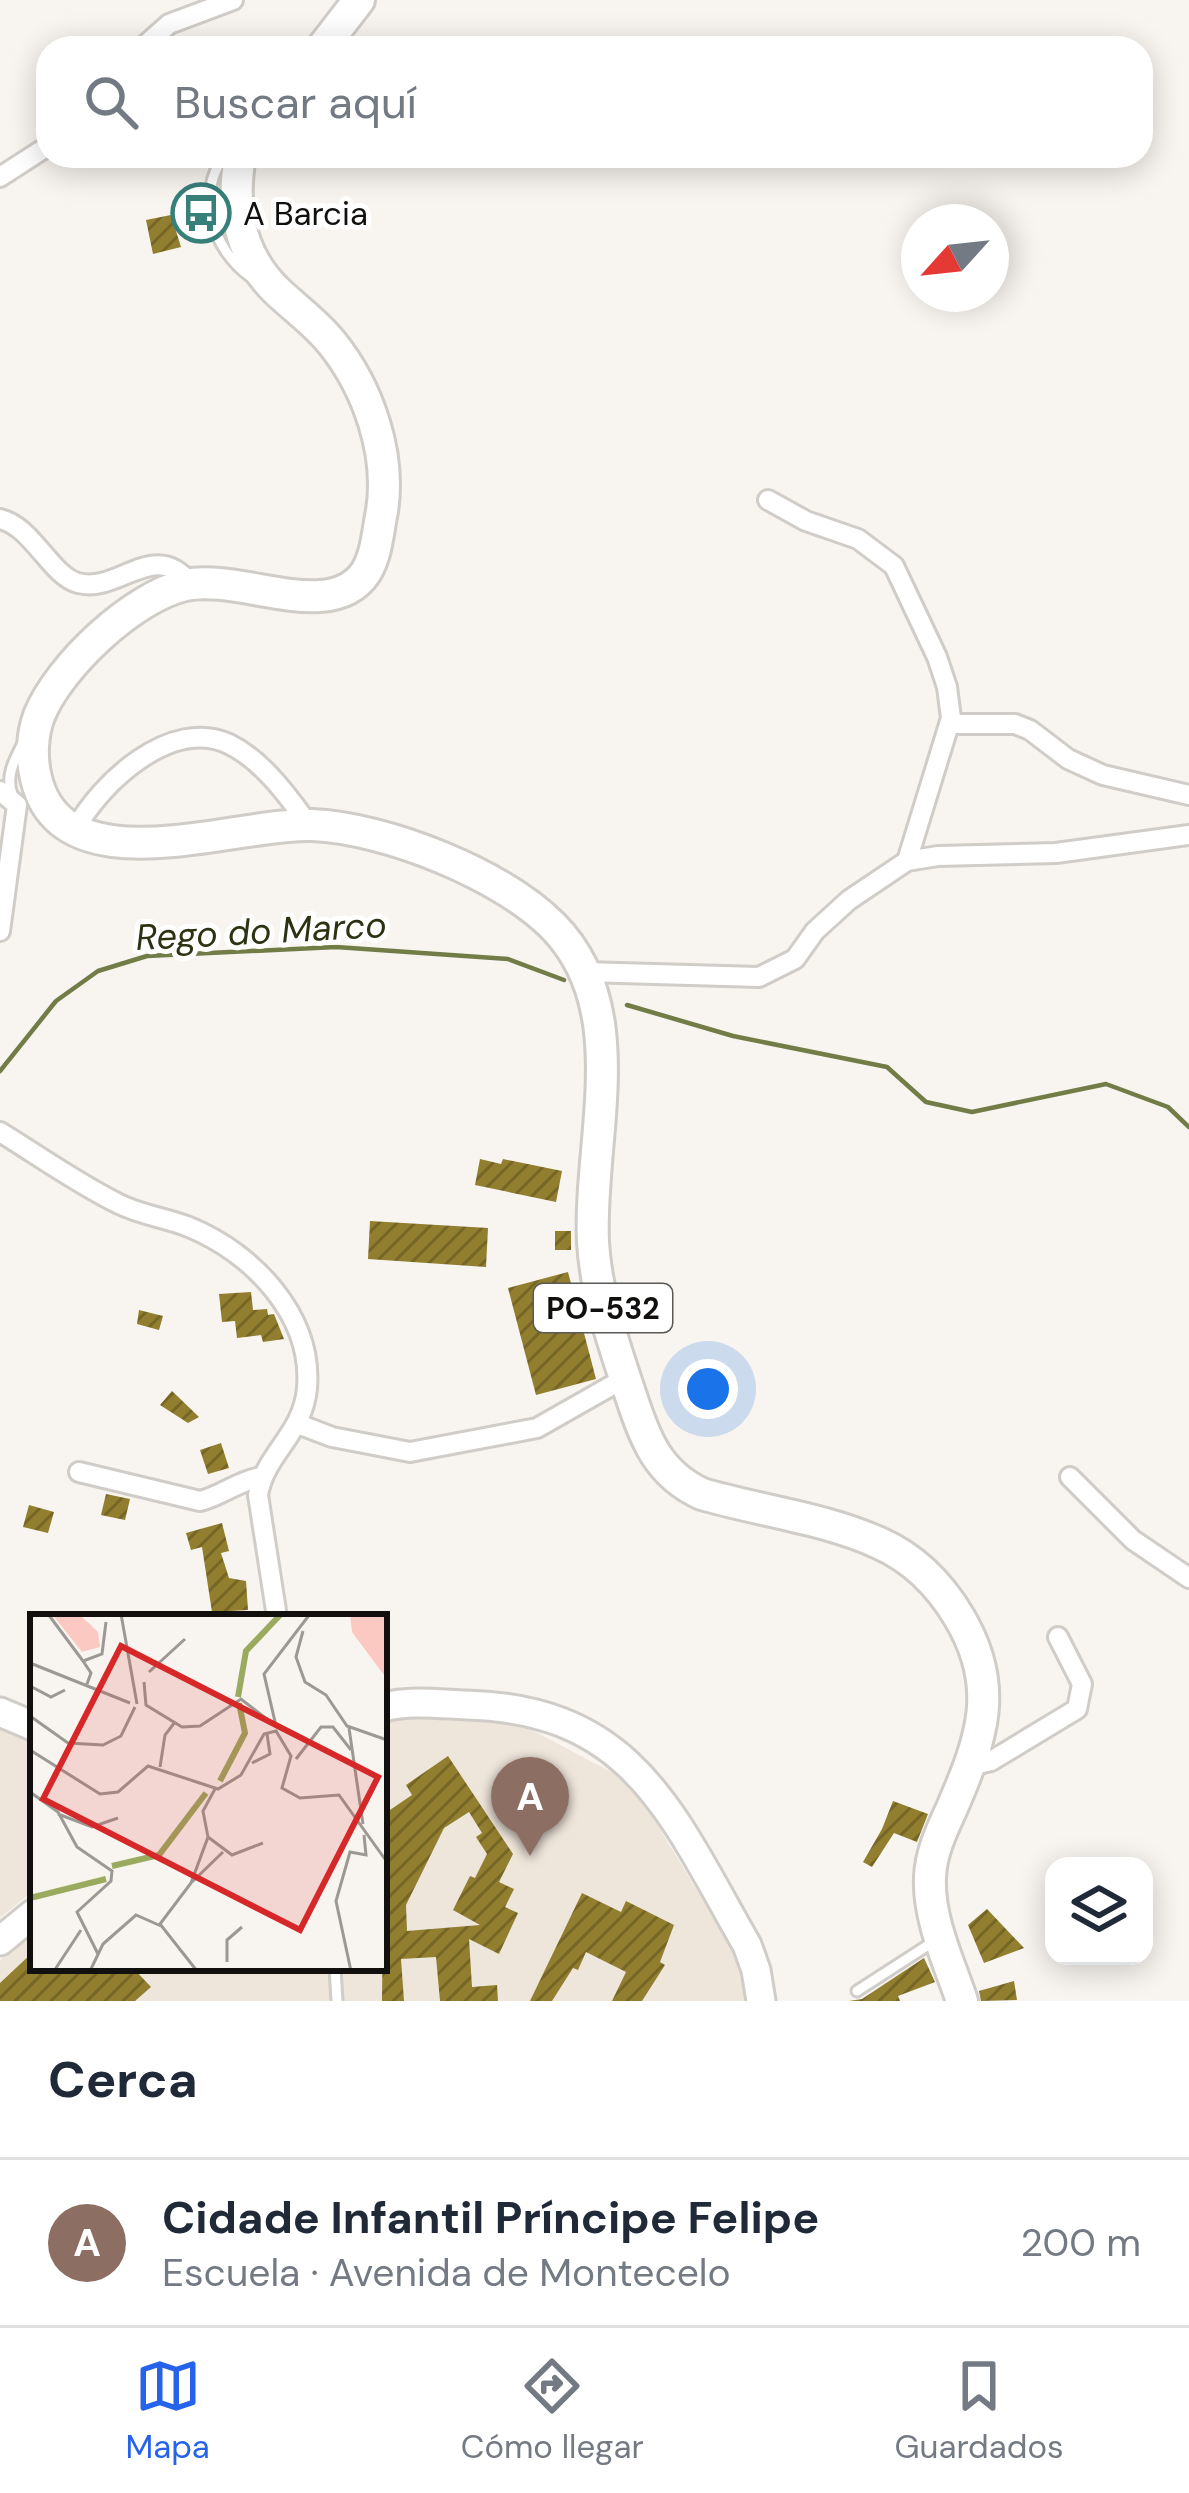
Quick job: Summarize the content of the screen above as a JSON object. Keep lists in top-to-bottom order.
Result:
{
  "streets": {
    "main road": ["PO-532"]
  },
  "water": ["Rego do Marco"],
  "places": {
    "bus stop": ["A Barcia"]
  },
  "north": "bottom left",
  "page": {
    "search": "Buscar aquí",
    "pins": "A",
    "heading": "Cerca",
    "list": [
      {
        "mark": "A",
        "name": "Cidade Infantil Príncipe Felipe",
        "note": "Escuela · Avenida de Montecelo",
        "value": "200 m"
      }
    ],
    "nav": ["Mapa", "Cómo llegar", "Guardados"]
  }
}
